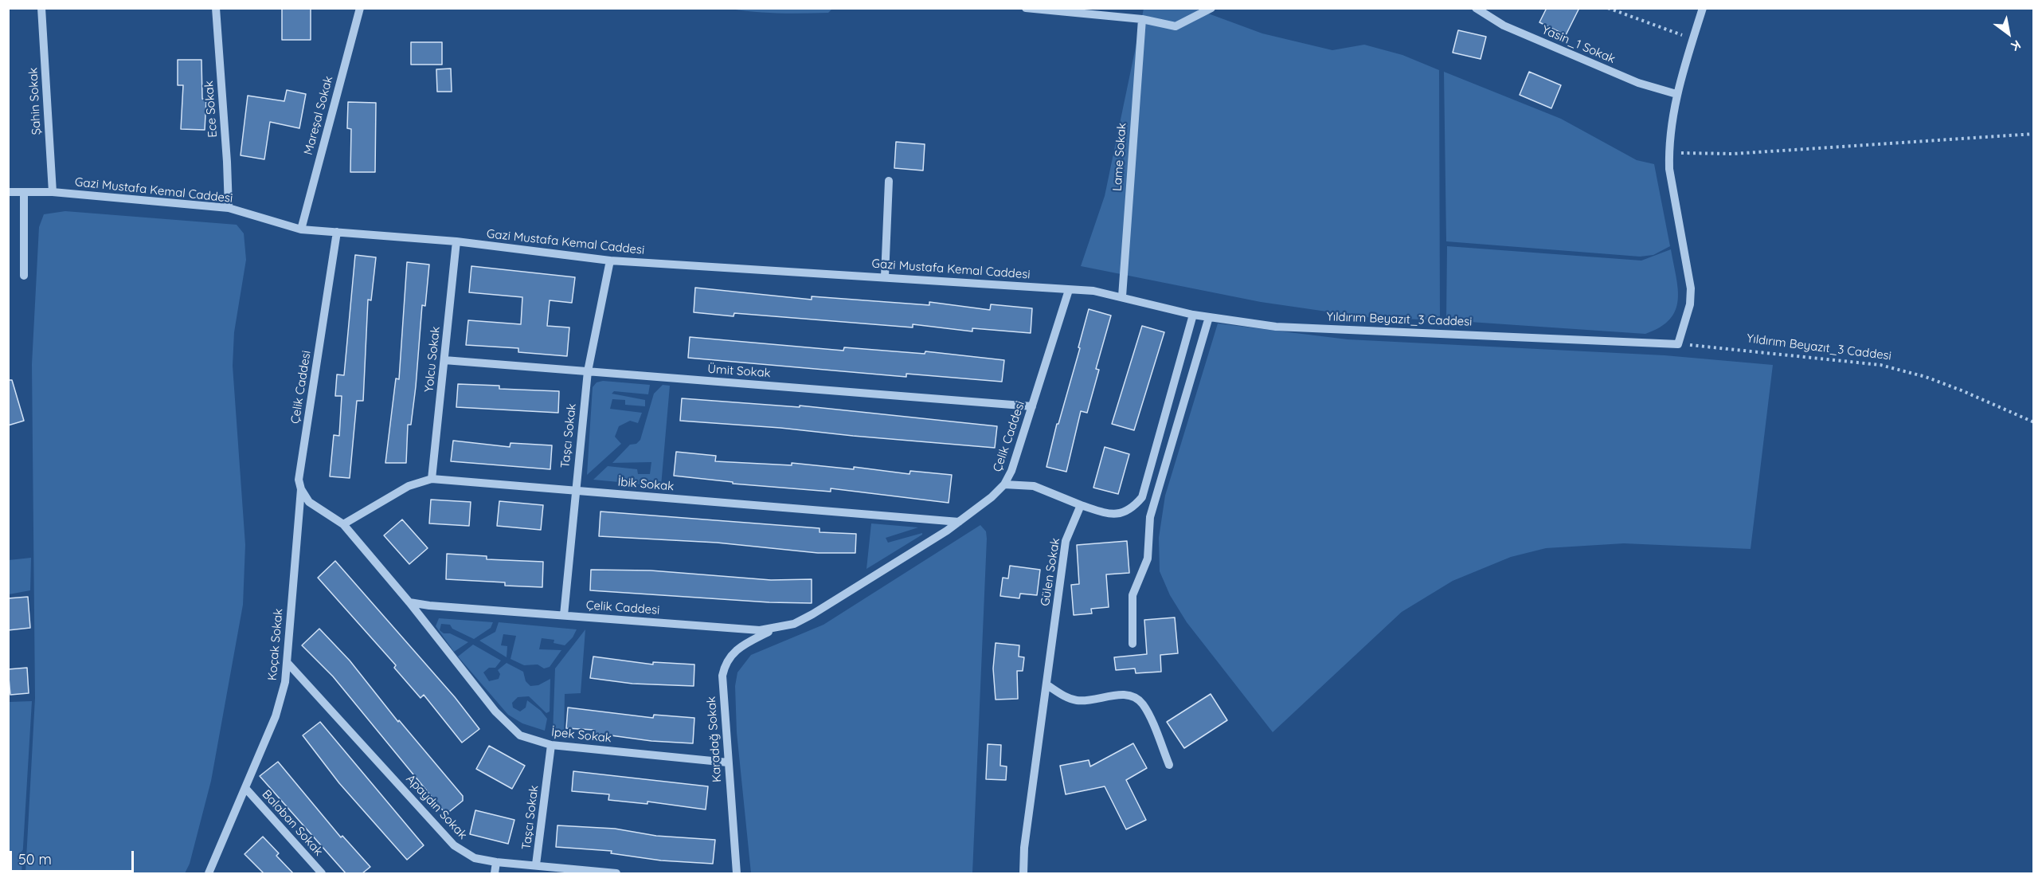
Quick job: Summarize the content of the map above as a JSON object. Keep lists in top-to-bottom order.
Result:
{
  "streets": {
    "street": [
      "Yasin_1 Sokak",
      "Şahin Sokak",
      "Ece Sokak",
      "Mareşal Sokak",
      "Lame Sokak",
      "Gazi Mustafa Kemal Caddesi",
      "Yıldırım Beyazıt_3 Caddesi",
      "Yolcu Sokak",
      "Ümit Sokak",
      "Çelik Caddesi",
      "Taşcı Sokak",
      "İbik Sokak",
      "Gülen Sokak",
      "Koçak Sokak",
      "İpek Sokak",
      "Karadağ Sokak",
      "Apaydın Sokak",
      "Balaban Sokak"
    ]
  },
  "crossings": [
    ["Şahin Sokak", "Gazi Mustafa Kemal Caddesi"],
    ["Ece Sokak", "Gazi Mustafa Kemal Caddesi"],
    ["Mareşal Sokak", "Gazi Mustafa Kemal Caddesi"],
    ["Lame Sokak", "Gazi Mustafa Kemal Caddesi"],
    ["Lame Sokak", "Yıldırım Beyazıt_3 Caddesi"],
    ["Gazi Mustafa Kemal Caddesi", "Yıldırım Beyazıt_3 Caddesi"],
    ["Gazi Mustafa Kemal Caddesi", "Yolcu Sokak"],
    ["Gazi Mustafa Kemal Caddesi", "Çelik Caddesi"],
    ["Gazi Mustafa Kemal Caddesi", "Taşcı Sokak"],
    ["Yolcu Sokak", "Ümit Sokak"],
    ["Yolcu Sokak", "İbik Sokak"],
    ["Ümit Sokak", "Çelik Caddesi"],
    ["Ümit Sokak", "Taşcı Sokak"],
    ["Çelik Caddesi", "Taşcı Sokak"],
    ["Çelik Caddesi", "İbik Sokak"],
    ["Çelik Caddesi", "Koçak Sokak"],
    ["Çelik Caddesi", "İpek Sokak"],
    ["Çelik Caddesi", "Karadağ Sokak"],
    ["Taşcı Sokak", "İbik Sokak"],
    ["Taşcı Sokak", "İpek Sokak"],
    ["Taşcı Sokak", "Apaydın Sokak"],
    ["Koçak Sokak", "Apaydın Sokak"],
    ["Koçak Sokak", "Balaban Sokak"],
    ["İpek Sokak", "Karadağ Sokak"]
  ],
  "scale_bar": "50 m",
  "north": "bottom right"
}
